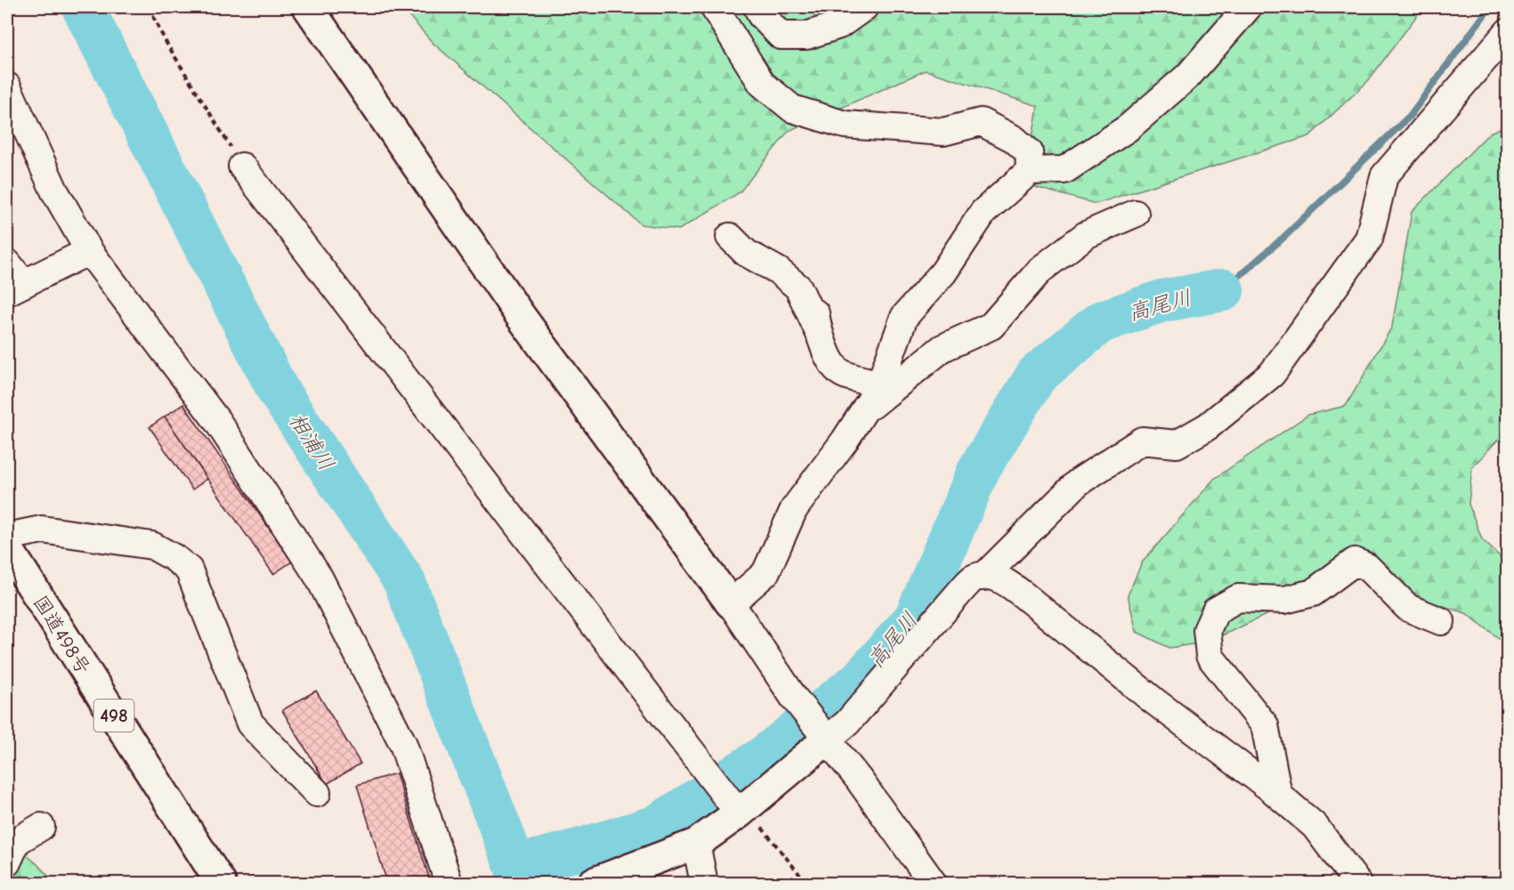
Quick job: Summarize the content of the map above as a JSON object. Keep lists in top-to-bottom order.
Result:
{
  "streets": {
    "main road": ["国道498号", "498"]
  },
  "water": ["高尾川", "相浦川"]
}
